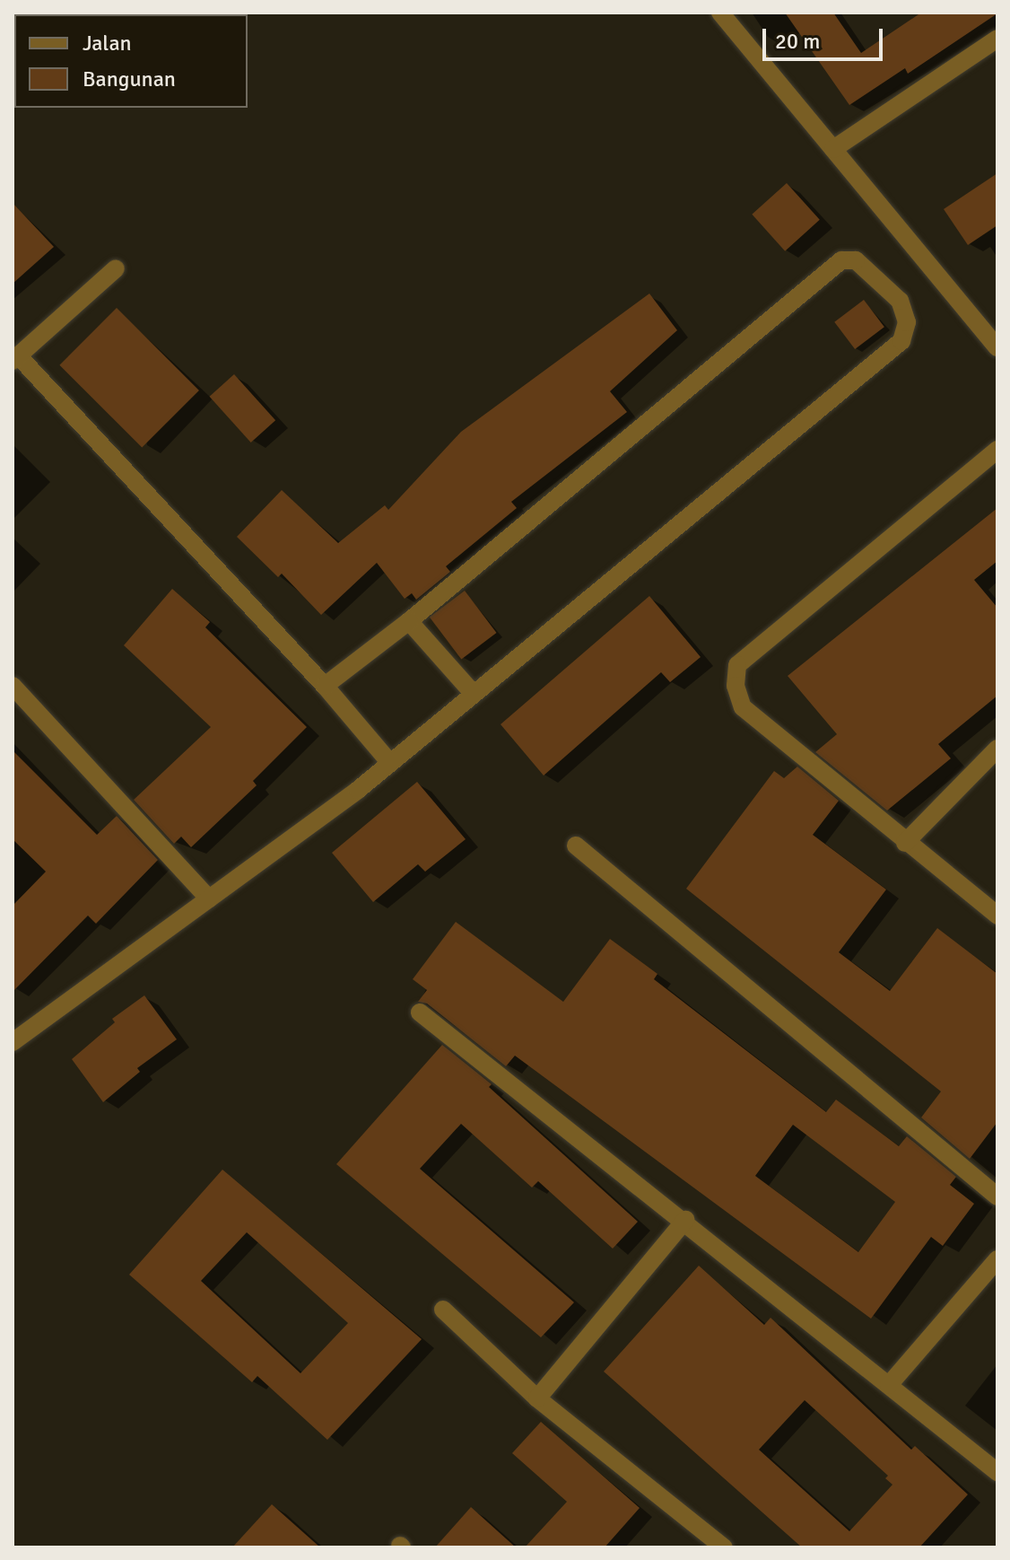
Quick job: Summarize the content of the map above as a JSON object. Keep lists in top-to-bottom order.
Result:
{
  "legend": ["Jalan", "Bangunan"],
  "scale_bar": "20 m"
}
